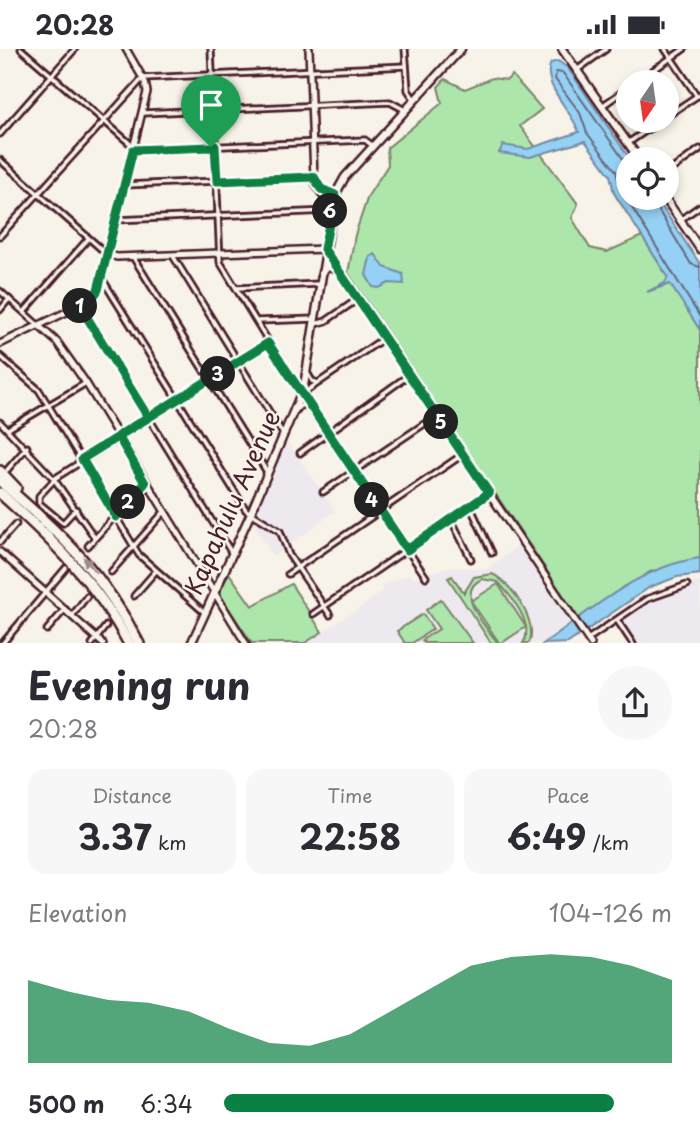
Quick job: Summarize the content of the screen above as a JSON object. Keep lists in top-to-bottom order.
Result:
{
  "streets": {
    "main road": ["Kapahulu Avenue"]
  },
  "north": "bottom",
  "page": {
    "status": "20:28",
    "pins": [
      "6",
      "1",
      "3",
      "5",
      "4",
      "2"
    ],
    "heading": ["Evening run", "20:28"],
    "stats": [
      ["Distance", "3.37 km"],
      ["Time", "22:58"],
      ["Pace", "6:49 /km"]
    ],
    "chart": ["Elevation", "104–126 m"],
    "list": [
      {
        "name": "500 m",
        "note": "6:34"
      }
    ]
  }
}
